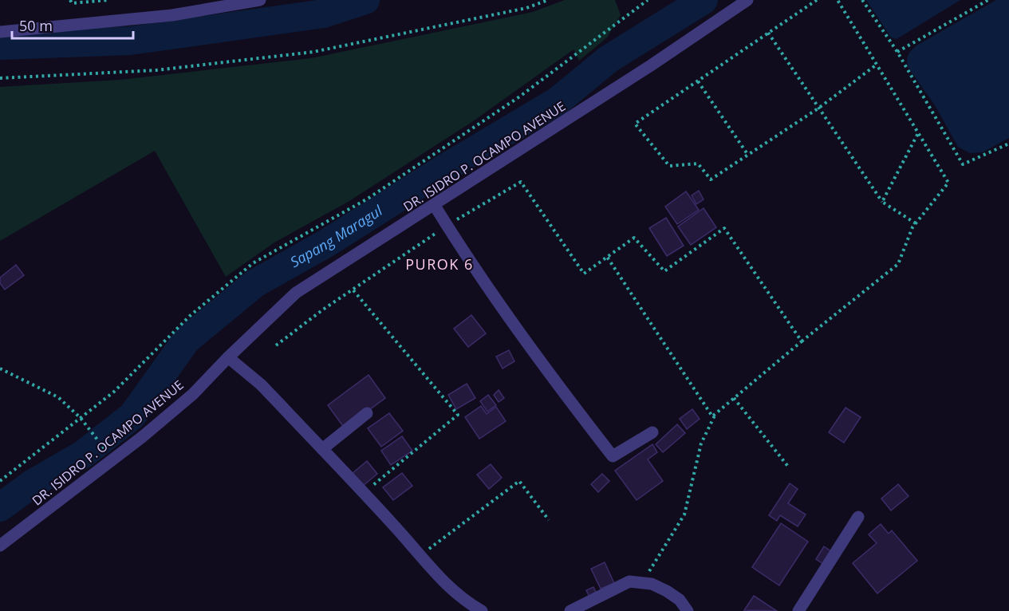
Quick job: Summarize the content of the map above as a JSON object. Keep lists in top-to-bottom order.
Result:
{
  "streets": {
    "street": ["DR. ISIDRO P. OCAMPO AVENUE"]
  },
  "districts": ["PUROK 6"],
  "water": ["Sapang Maragul"],
  "scale_bar": "50 m"
}
